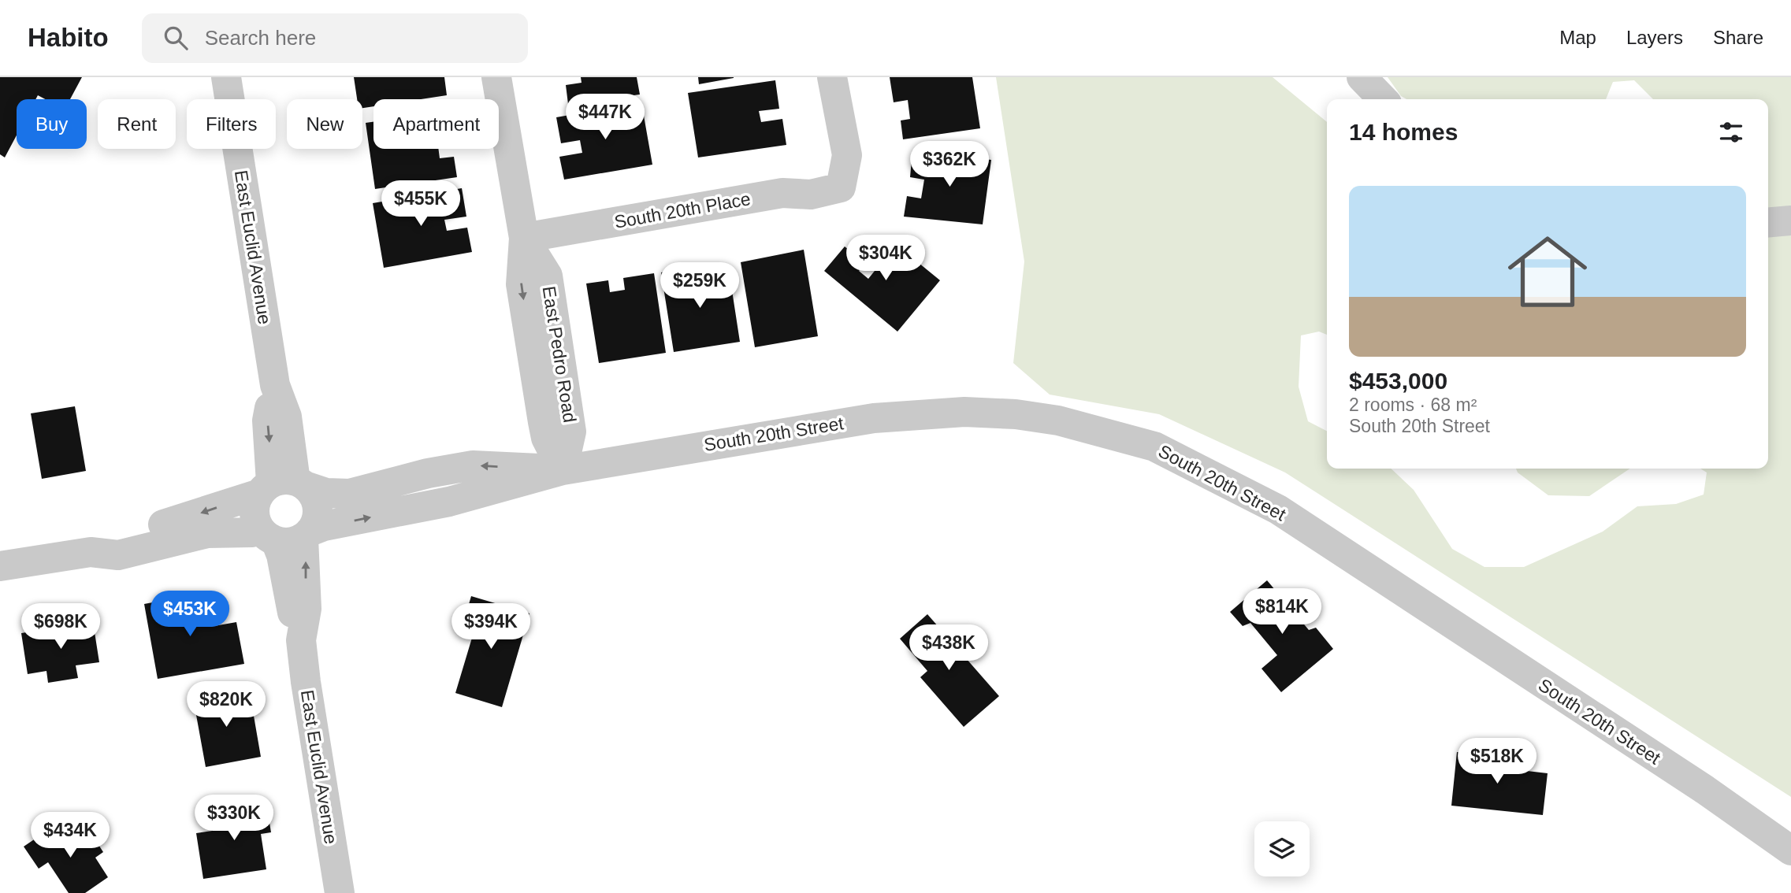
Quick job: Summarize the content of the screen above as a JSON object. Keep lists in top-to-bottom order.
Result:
{
  "streets": {
    "street": [
      "South 20th Place",
      "East Euclid Avenue",
      "East Pedro Road",
      "South 20th Street"
    ]
  },
  "crossings": [
    ["South 20th Place", "East Pedro Road"],
    ["East Euclid Avenue", "South 20th Street"],
    ["East Pedro Road", "South 20th Street"]
  ],
  "page": {
    "header": "Habito",
    "search": "Search here",
    "nav": ["Map", "Layers", "Share"],
    "price": [
      "$447K",
      "$362K",
      "$455K",
      "$304K",
      "$259K",
      "$814K",
      "$453K",
      "$698K",
      "$394K",
      "$438K",
      "$820K",
      "$518K",
      "$330K",
      "$434K"
    ],
    "chip": [
      "Buy",
      "Rent",
      "Filters",
      "New",
      "Apartment"
    ],
    "heading": "14 homes",
    "list": [
      {
        "name": "$453,000",
        "note": "2 rooms · 68 m² · South 20th Street"
      }
    ]
  }
}
